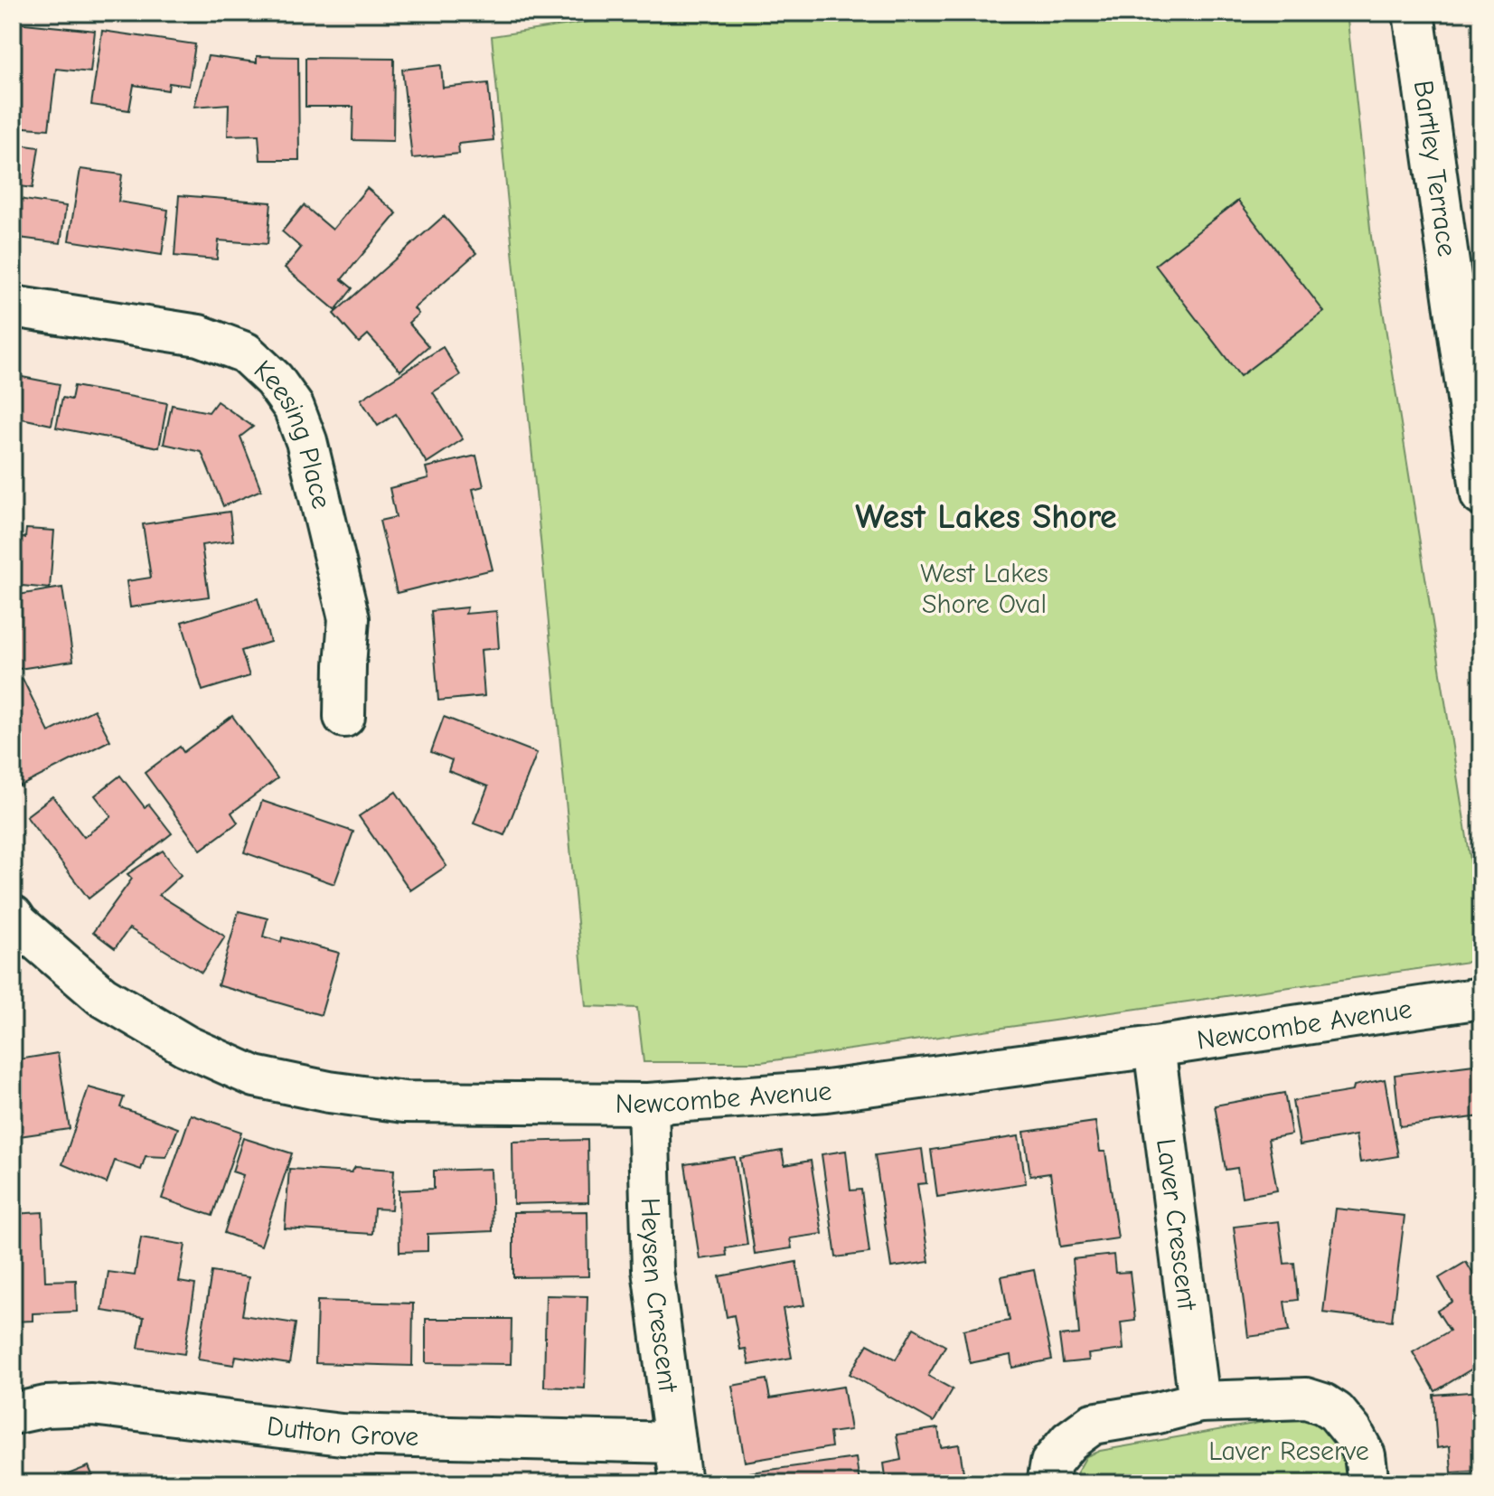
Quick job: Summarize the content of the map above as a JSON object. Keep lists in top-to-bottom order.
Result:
{
  "streets": {
    "street": [
      "Bartley Terrace",
      "Keesing Place",
      "Newcombe Avenue",
      "Laver Crescent",
      "Heysen Crescent",
      "Dutton Grove"
    ]
  },
  "crossings": [
    ["Newcombe Avenue", "Laver Crescent"],
    ["Newcombe Avenue", "Heysen Crescent"],
    ["Heysen Crescent", "Dutton Grove"]
  ],
  "districts": ["West Lakes Shore"],
  "parks": ["West Lakes Shore Oval", "Laver Reserve"]
}
